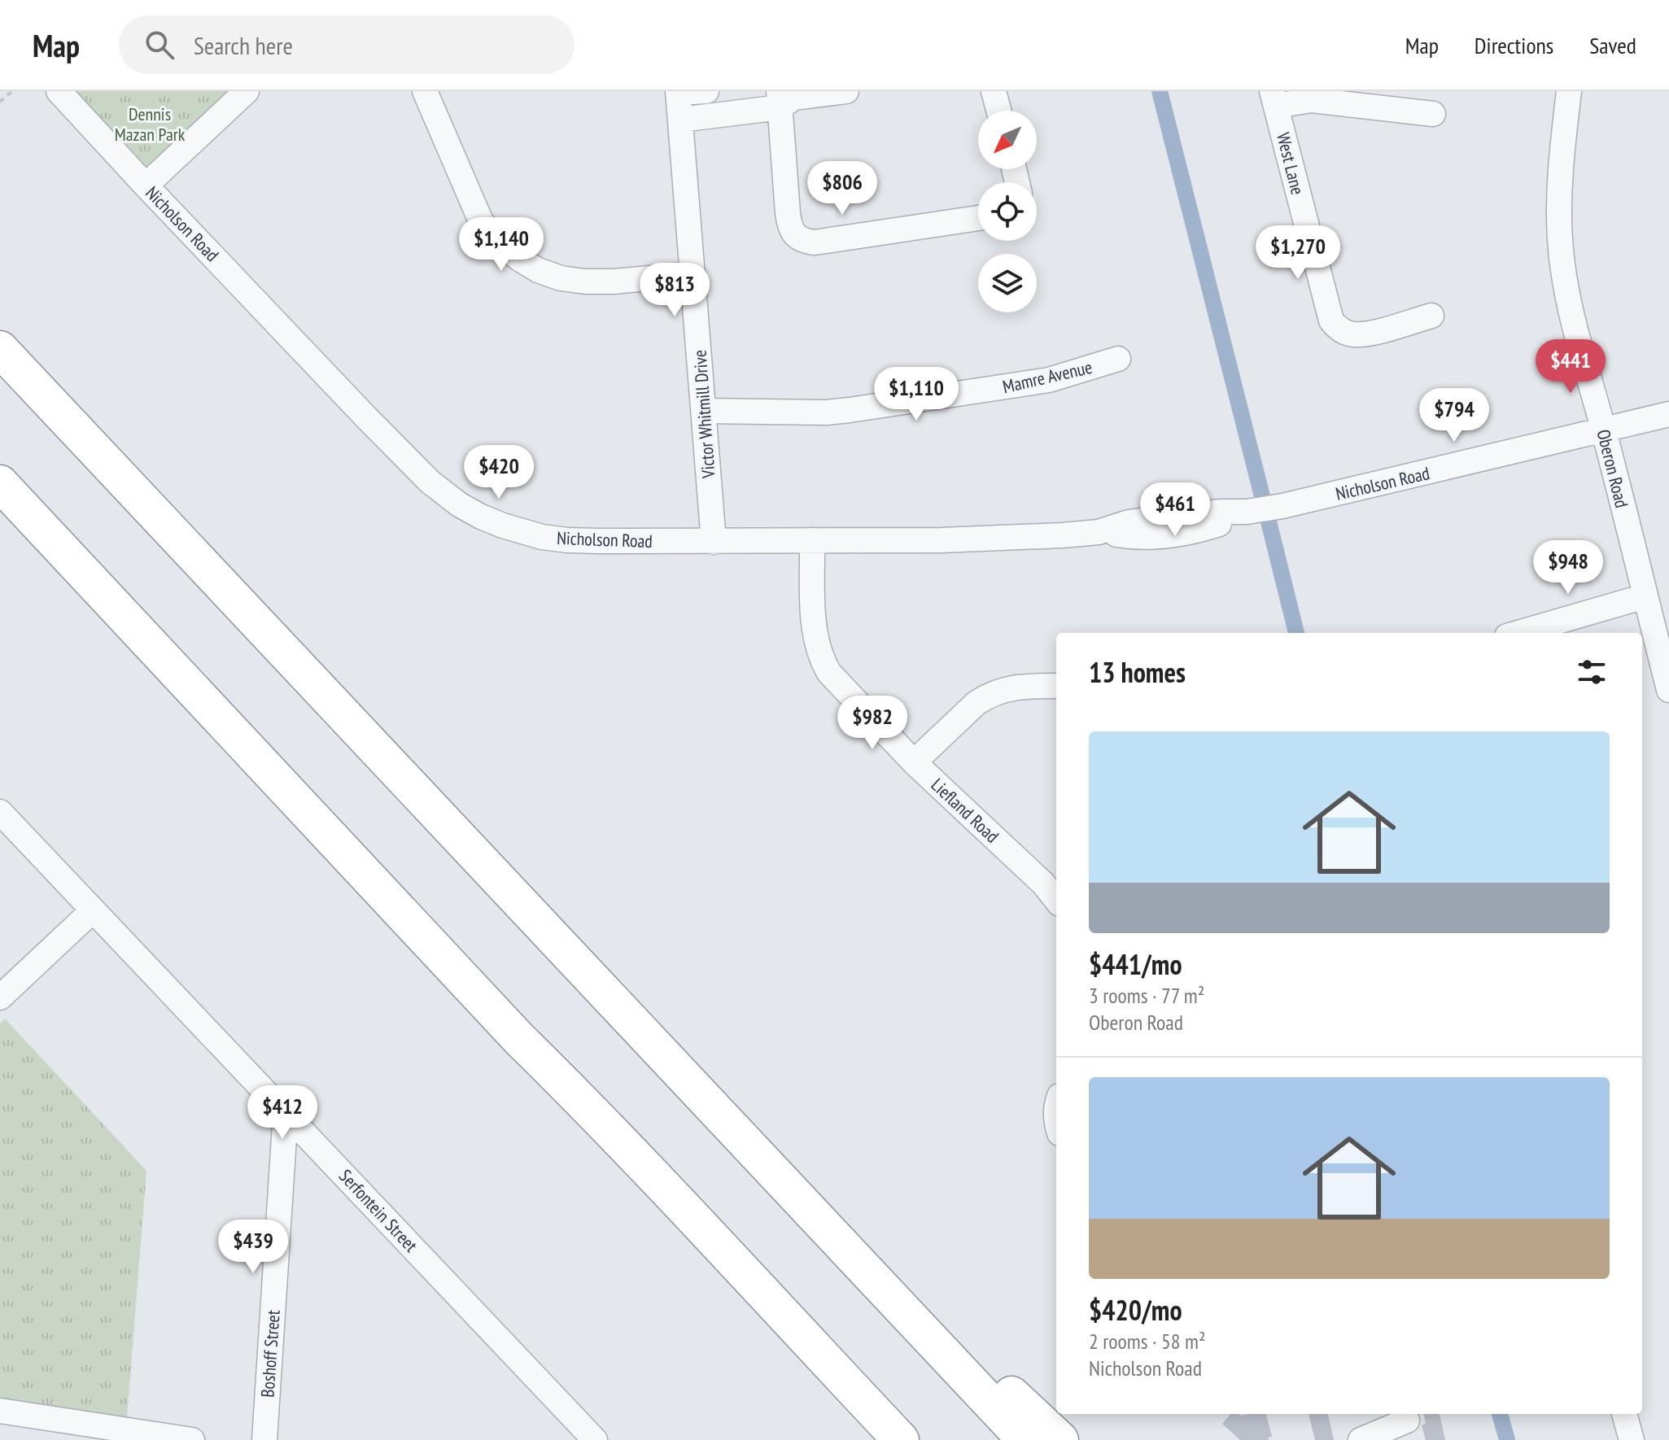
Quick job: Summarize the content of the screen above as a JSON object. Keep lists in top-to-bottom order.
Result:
{
  "streets": {
    "street": [
      "West Lane",
      "Nicholson Road",
      "Mamre Avenue",
      "Victor Whitmill Drive",
      "Oberon Road",
      "Liefland Road",
      "Serfontein Street",
      "Boshoff Street"
    ]
  },
  "crossings": [
    ["Nicholson Road", "Victor Whitmill Drive"],
    ["Nicholson Road", "Oberon Road"],
    ["Nicholson Road", "Liefland Road"],
    ["Mamre Avenue", "Victor Whitmill Drive"],
    ["Serfontein Street", "Boshoff Street"]
  ],
  "parks": ["Dennis Mazan Park"],
  "north": "bottom left",
  "page": {
    "header": "Map",
    "search": "Search here",
    "nav": ["Map", "Directions", "Saved"],
    "price": [
      "$806",
      "$1,140",
      "$1,270",
      "$813",
      "$441",
      "$1,110",
      "$794",
      "$420",
      "$461",
      "$948",
      "$982",
      "$412",
      "$439"
    ],
    "heading": "13 homes",
    "list": [
      {
        "name": "$441/mo",
        "note": "3 rooms · 77 m² · Oberon Road"
      },
      {
        "name": "$420/mo",
        "note": "2 rooms · 58 m² · Nicholson Road"
      }
    ]
  }
}
